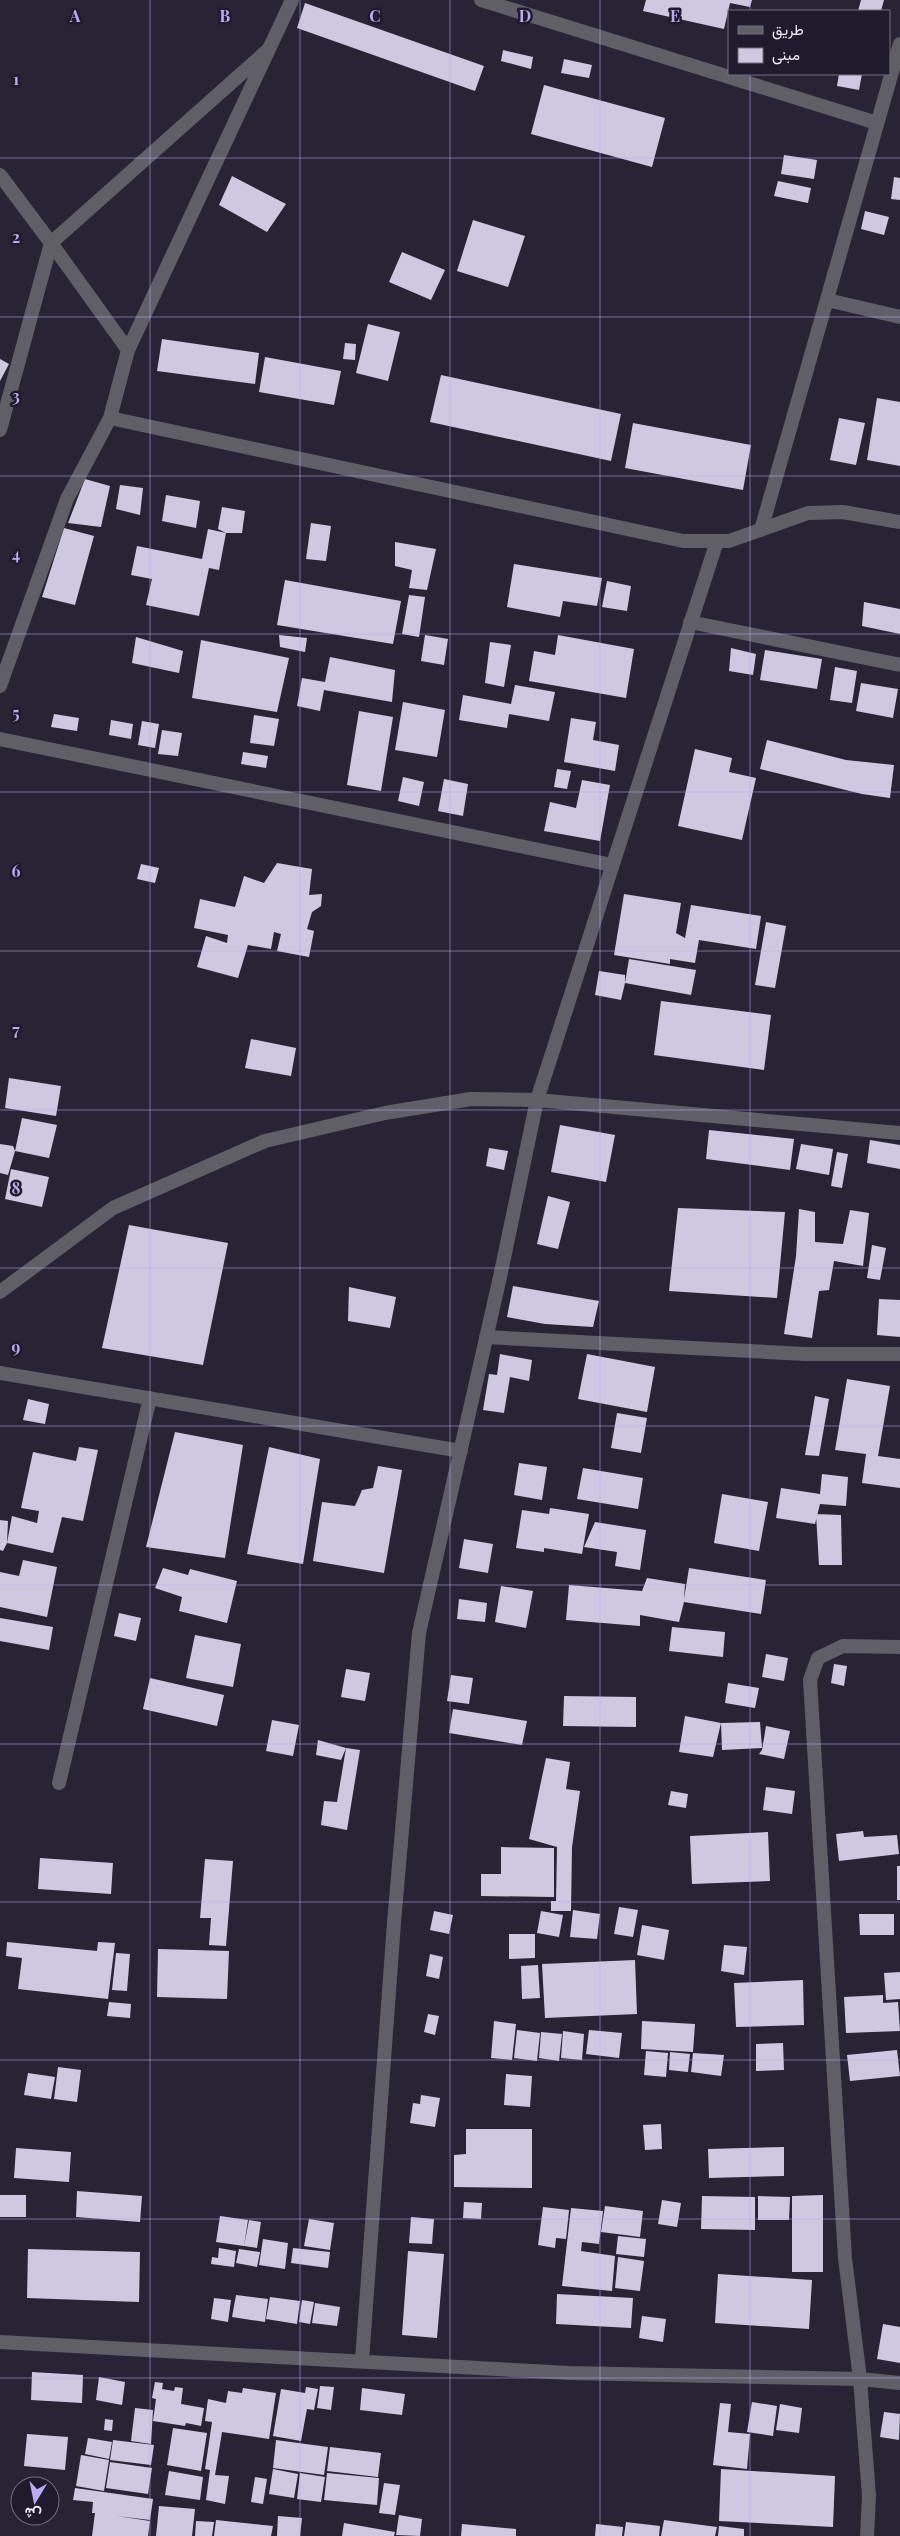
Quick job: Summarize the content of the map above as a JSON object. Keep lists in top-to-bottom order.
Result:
{
  "legend": ["طريق", "مبنى"],
  "north": "bottom",
  "grid": {
    "columns": [
      "A",
      "B",
      "C",
      "D",
      "E"
    ],
    "rows": [
      "1",
      "2",
      "3",
      "4",
      "5",
      "6",
      "7",
      "8",
      "9"
    ]
  }
}
